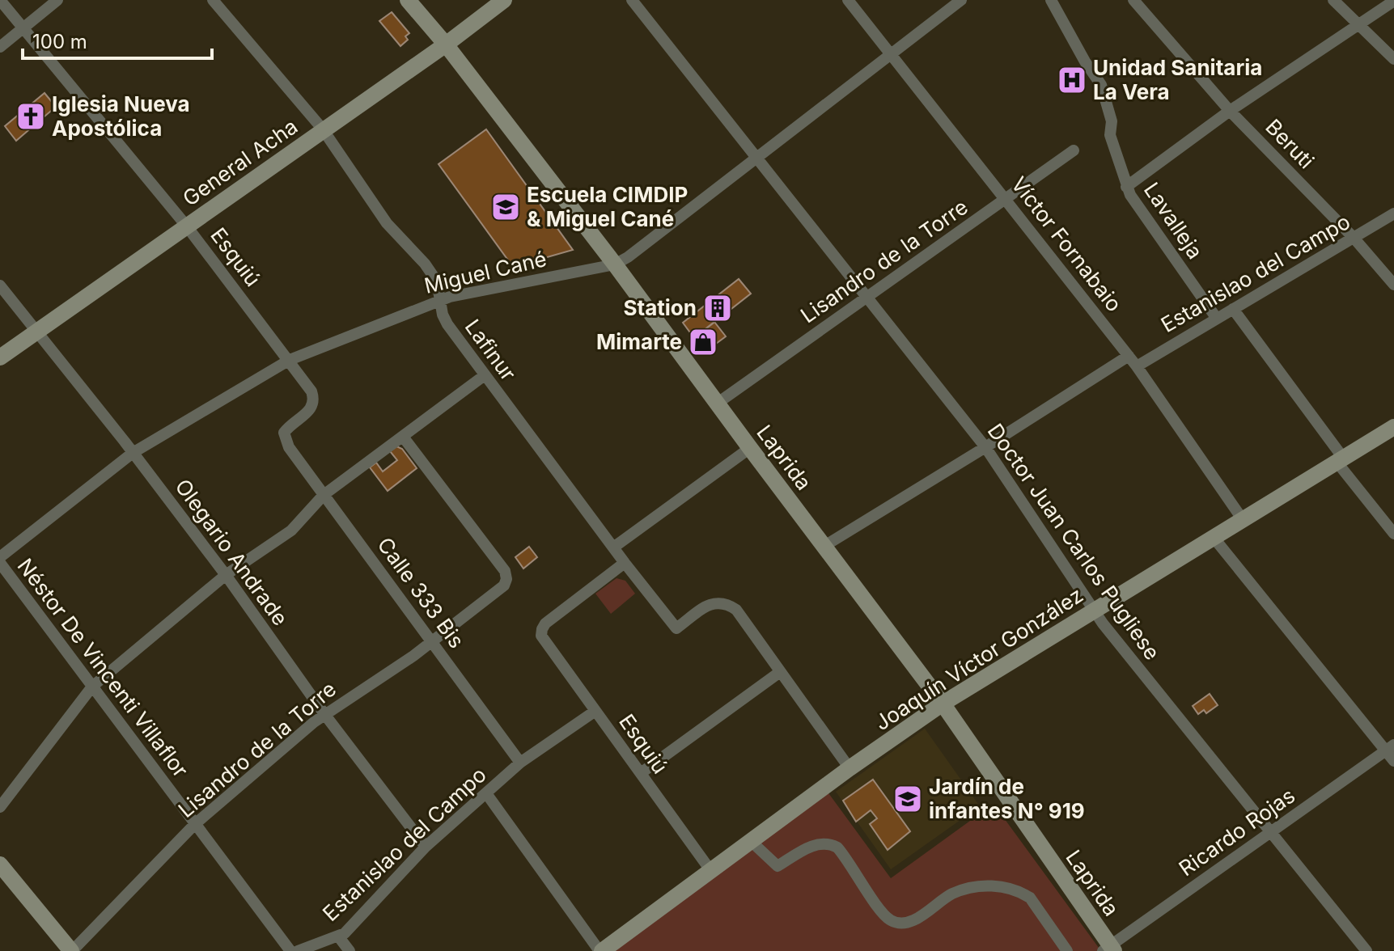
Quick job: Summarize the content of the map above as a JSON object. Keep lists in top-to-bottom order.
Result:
{
  "streets": {
    "street": [
      "Beruti",
      "General Acha",
      "Lavalleja",
      "Víctor Fornabaio",
      "Esquiú",
      "Lisandro de la Torre",
      "Miguel Cané",
      "Estanislao del Campo",
      "Lafinur",
      "Laprida",
      "Doctor Juan Carlos Pugliese",
      "Olegario Andrade",
      "Calle 333 Bis",
      "Joaquín Víctor González",
      "Néstor De Vincenti Villaflor",
      "Ricardo Rojas"
    ]
  },
  "crossings": [
    ["Beruti", "Estanislao del Campo"],
    ["General Acha", "Esquiú"],
    ["General Acha", "Lafinur"],
    ["General Acha", "Laprida"],
    ["General Acha", "Olegario Andrade"],
    ["Lavalleja", "Estanislao del Campo"],
    ["Víctor Fornabaio", "Lisandro de la Torre"],
    ["Víctor Fornabaio", "Miguel Cané"],
    ["Víctor Fornabaio", "Estanislao del Campo"],
    ["Víctor Fornabaio", "Joaquín Víctor González"],
    ["Esquiú", "Miguel Cané"],
    ["Esquiú", "Estanislao del Campo"],
    ["Esquiú", "Lafinur"],
    ["Esquiú", "Calle 333 Bis"],
    ["Esquiú", "Joaquín Víctor González"],
    ["Lisandro de la Torre", "Laprida"],
    ["Lisandro de la Torre", "Doctor Juan Carlos Pugliese"],
    ["Lisandro de la Torre", "Olegario Andrade"],
    ["Lisandro de la Torre", "Calle 333 Bis"],
    ["Lisandro de la Torre", "Néstor De Vincenti Villaflor"],
    ["Miguel Cané", "Lafinur"],
    ["Miguel Cané", "Laprida"],
    ["Miguel Cané", "Doctor Juan Carlos Pugliese"],
    ["Miguel Cané", "Olegario Andrade"],
    ["Estanislao del Campo", "Olegario Andrade"],
    ["Estanislao del Campo", "Calle 333 Bis"],
    ["Laprida", "Joaquín Víctor González"],
    ["Laprida", "Ricardo Rojas"],
    ["Doctor Juan Carlos Pugliese", "Joaquín Víctor González"],
    ["Doctor Juan Carlos Pugliese", "Ricardo Rojas"]
  ],
  "places": {
    "hospital": ["Unidad Sanitaria La Vera"],
    "church": ["Iglesia Nueva Apostólica"],
    "school or university": ["Escuela CIMDIP & Miguel Cané", "Jardín de infantes N° 919"],
    "building": ["Station"],
    "shop": ["Mimarte"]
  },
  "scale_bar": "100 m"
}
